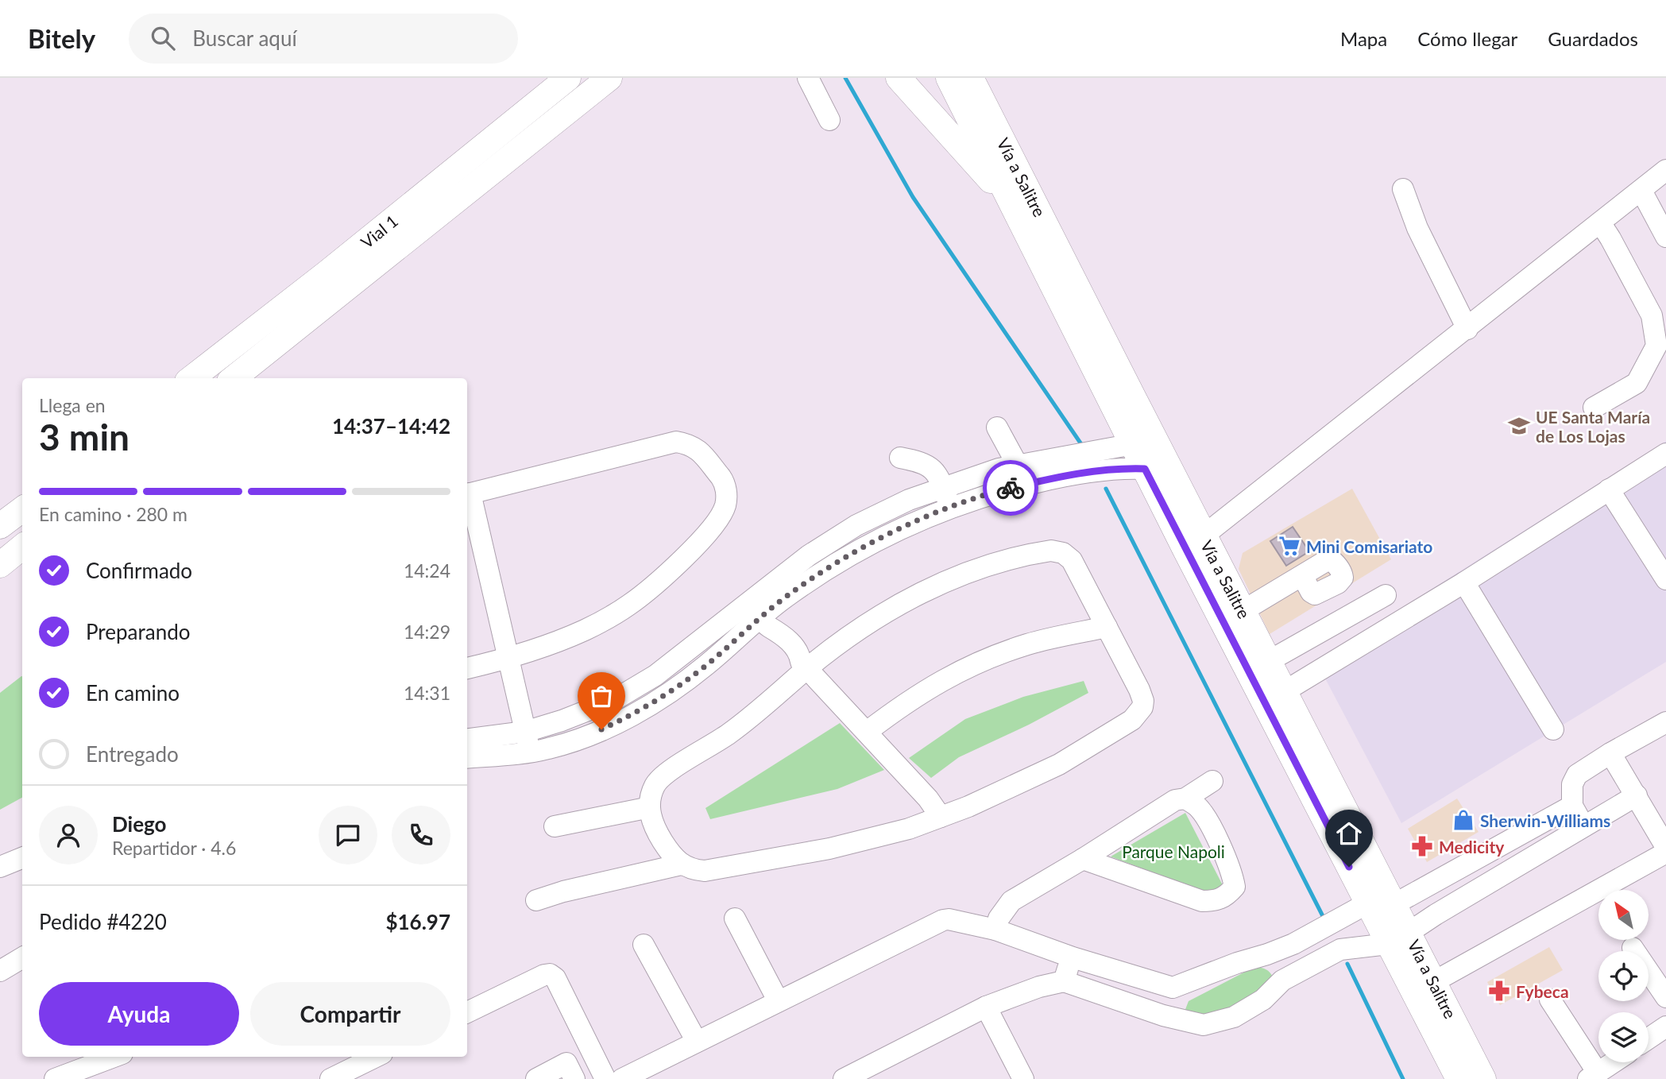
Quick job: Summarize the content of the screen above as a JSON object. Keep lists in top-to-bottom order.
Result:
{
  "streets": {
    "main road": ["Vía a Salitre", "Vial 1"]
  },
  "parks": ["Parque Napoli"],
  "places": {
    "school or university": ["UE Santa María de Los Lojas"],
    "supermarket": ["Mini Comisariato"],
    "shop": ["Sherwin-Williams"],
    "pharmacy": ["Medicity", "Fybeca"]
  },
  "north": "top left",
  "page": {
    "header": "Bitely",
    "search": "Buscar aquí",
    "nav": ["Mapa", "Cómo llegar", "Guardados"],
    "heading": ["3 min", "Llega en", "14:37–14:42"],
    "panel": [
      "Diego",
      "Repartidor · 4.6",
      "Pedido #4220",
      "$16.97"
    ],
    "bar": "En camino · 280 m",
    "list": [
      ["Confirmado", "14:24"],
      ["Preparando", "14:29"],
      ["En camino", "14:31"],
      "Entregado"
    ],
    "buttons": ["Ayuda", "Compartir"]
  }
}
